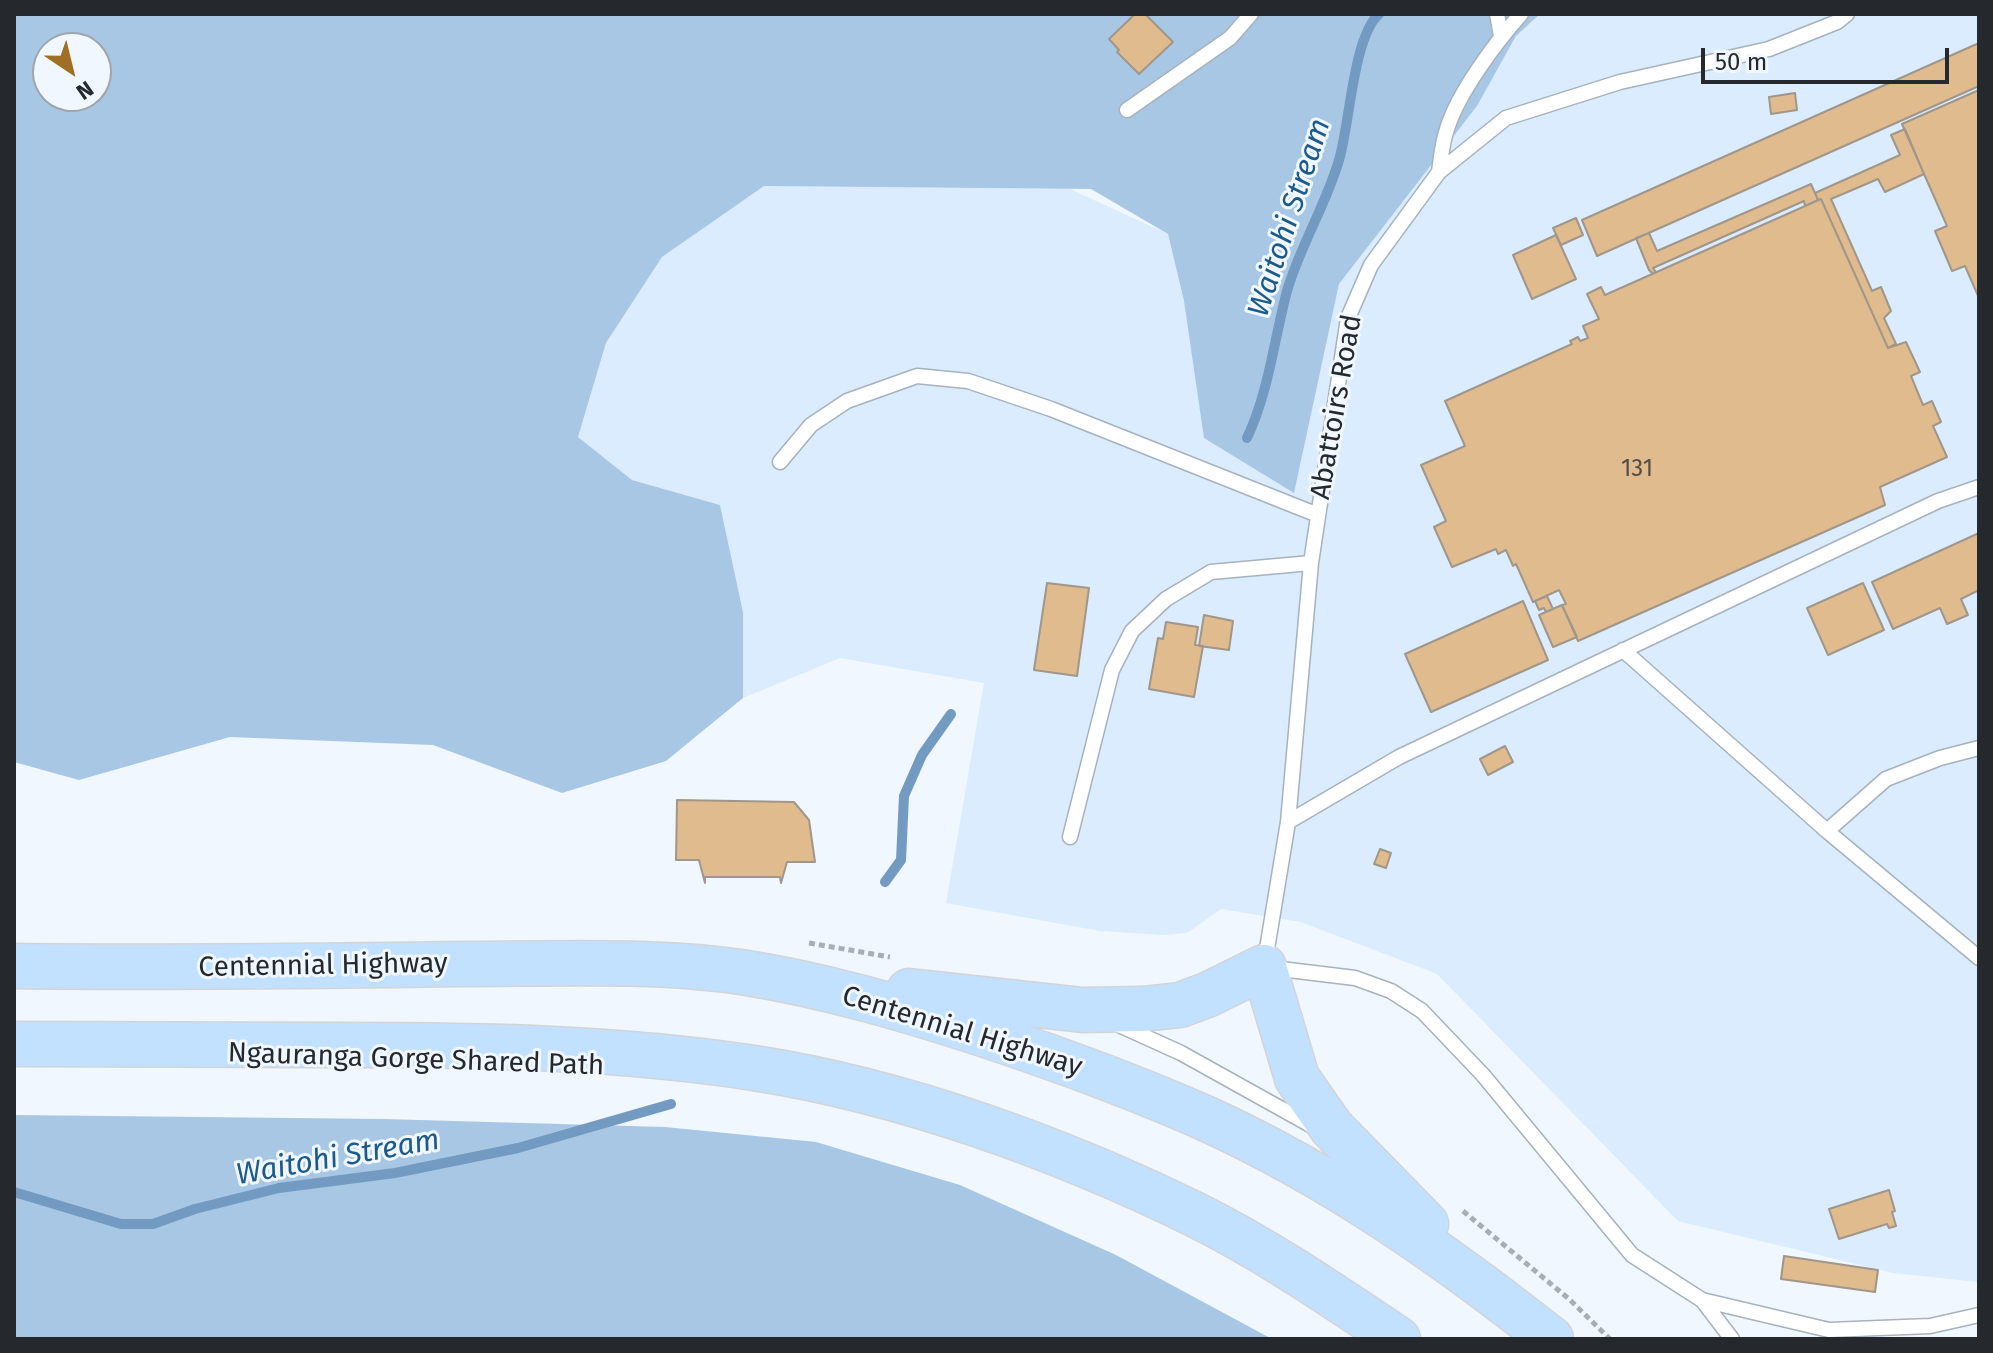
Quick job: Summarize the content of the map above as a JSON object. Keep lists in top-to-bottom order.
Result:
{
  "streets": {
    "highway": ["Centennial Highway"],
    "lane": ["Abattoirs Road"]
  },
  "water": ["Waitohi Stream"],
  "house_numbers": ["131"],
  "scale_bar": "50 m",
  "north": "bottom right"
}
